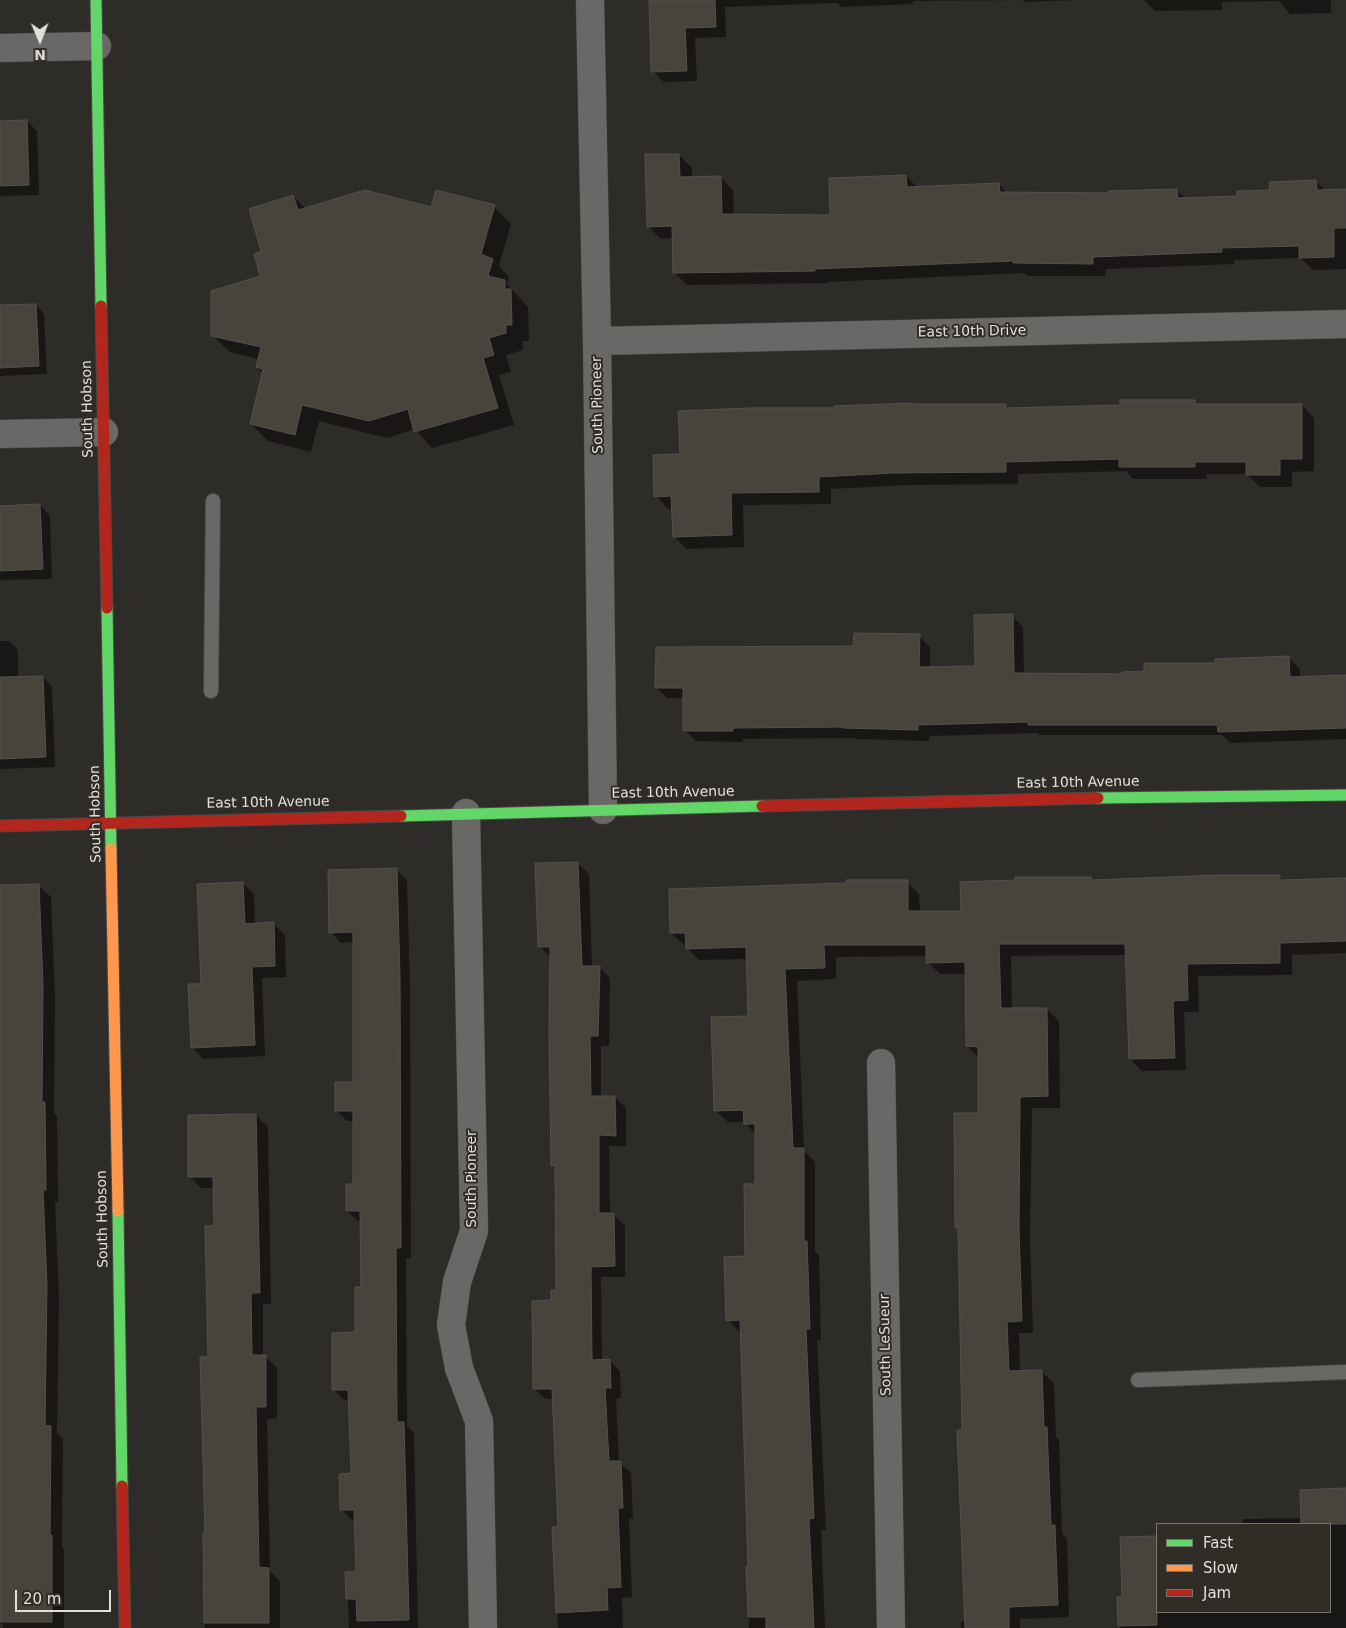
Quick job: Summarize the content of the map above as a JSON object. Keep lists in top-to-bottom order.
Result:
{
  "streets": {
    "street": [
      "East 10th Drive",
      "South Pioneer",
      "South Hobson",
      "East 10th Avenue",
      "South LeSueur"
    ]
  },
  "crossings": [
    ["East 10th Drive", "South Pioneer"],
    ["South Pioneer", "East 10th Avenue"],
    ["South Hobson", "East 10th Avenue"]
  ],
  "legend": ["Fast", "Slow", "Jam"],
  "scale_bar": "20 m",
  "north": "bottom"
}
